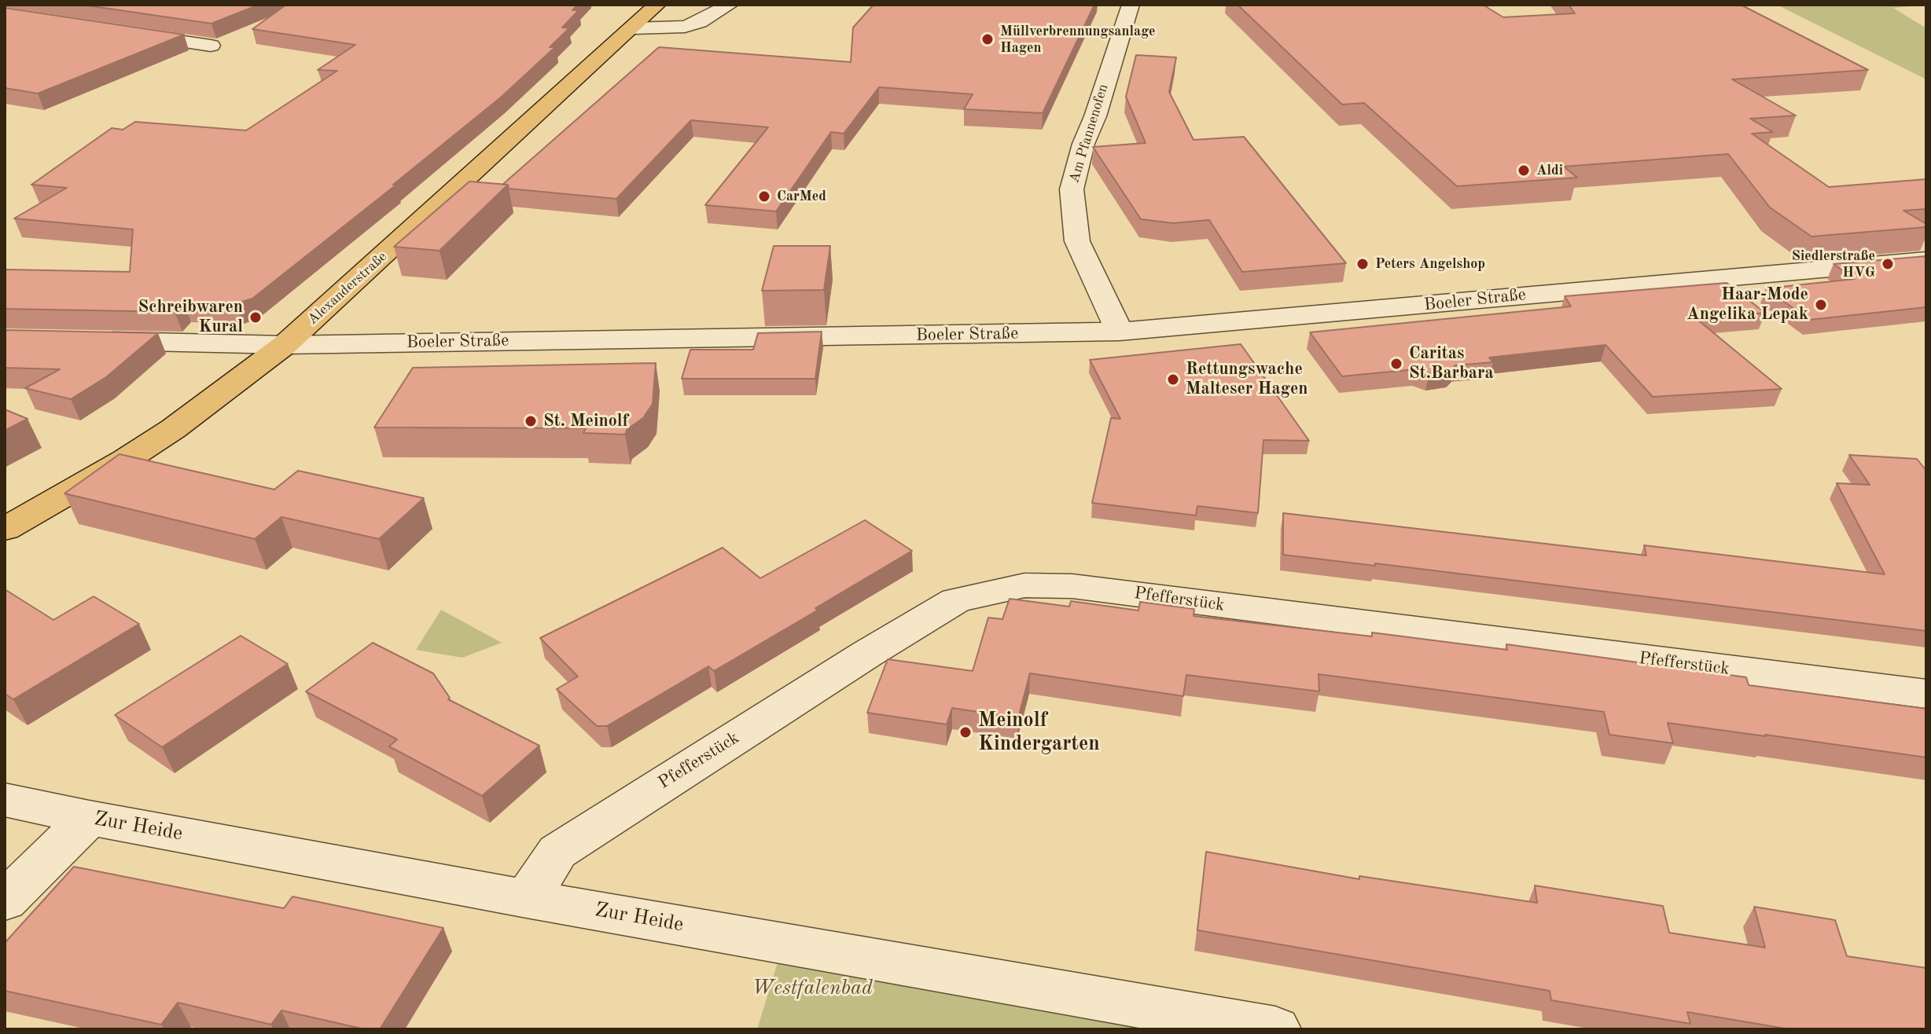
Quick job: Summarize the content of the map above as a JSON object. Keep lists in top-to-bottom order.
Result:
{
  "streets": {
    "main road": ["Alexanderstraße"],
    "street": [
      "Am Pfannenofen",
      "Boeler Straße",
      "Pfefferstück",
      "Zur Heide"
    ]
  },
  "crossings": [
    ["Am Pfannenofen", "Boeler Straße"],
    ["Alexanderstraße", "Boeler Straße"],
    ["Pfefferstück", "Zur Heide"]
  ],
  "parks": ["Westfalenbad"],
  "places": [
    "Müllverbrennungsanlage Hagen",
    "Aldi",
    "CarMed",
    "Peters Angelshop",
    "Siedlerstraße HVG",
    "Haar-Mode Angelika Lepak",
    "Schreibwaren Kural",
    "Caritas St.Barbara",
    "Rettungswache Malteser Hagen",
    "St. Meinolf",
    "Meinolf Kindergarten"
  ]
}
